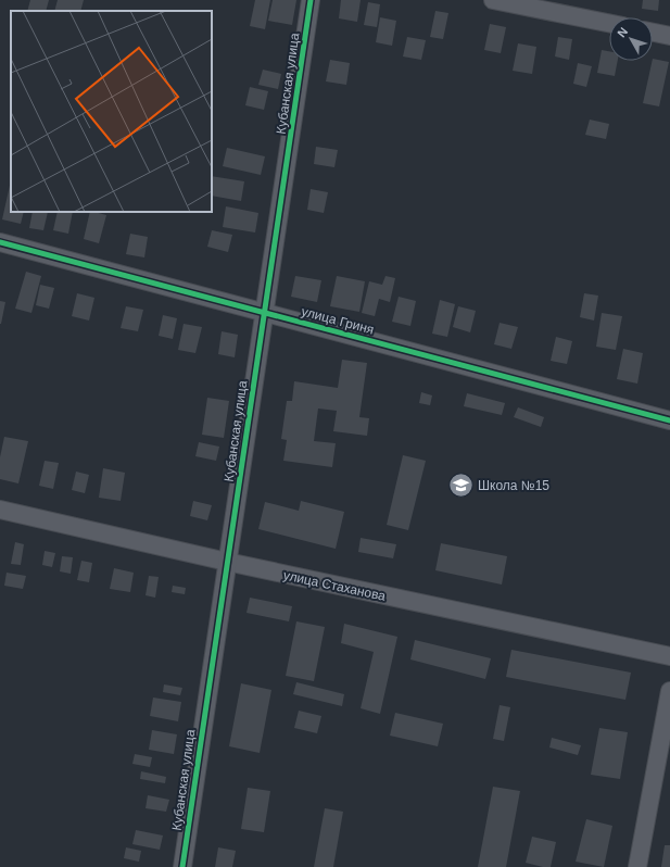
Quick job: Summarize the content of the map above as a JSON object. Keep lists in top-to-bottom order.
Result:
{
  "streets": {
    "street": ["Кубанская улица", "улица Гриня", "улица Стаханова"]
  },
  "crossings": [
    ["Кубанская улица", "улица Гриня"],
    ["Кубанская улица", "улица Стаханова"]
  ],
  "places": {
    "school or university": ["Школа №15"]
  },
  "north": "top left"
}
